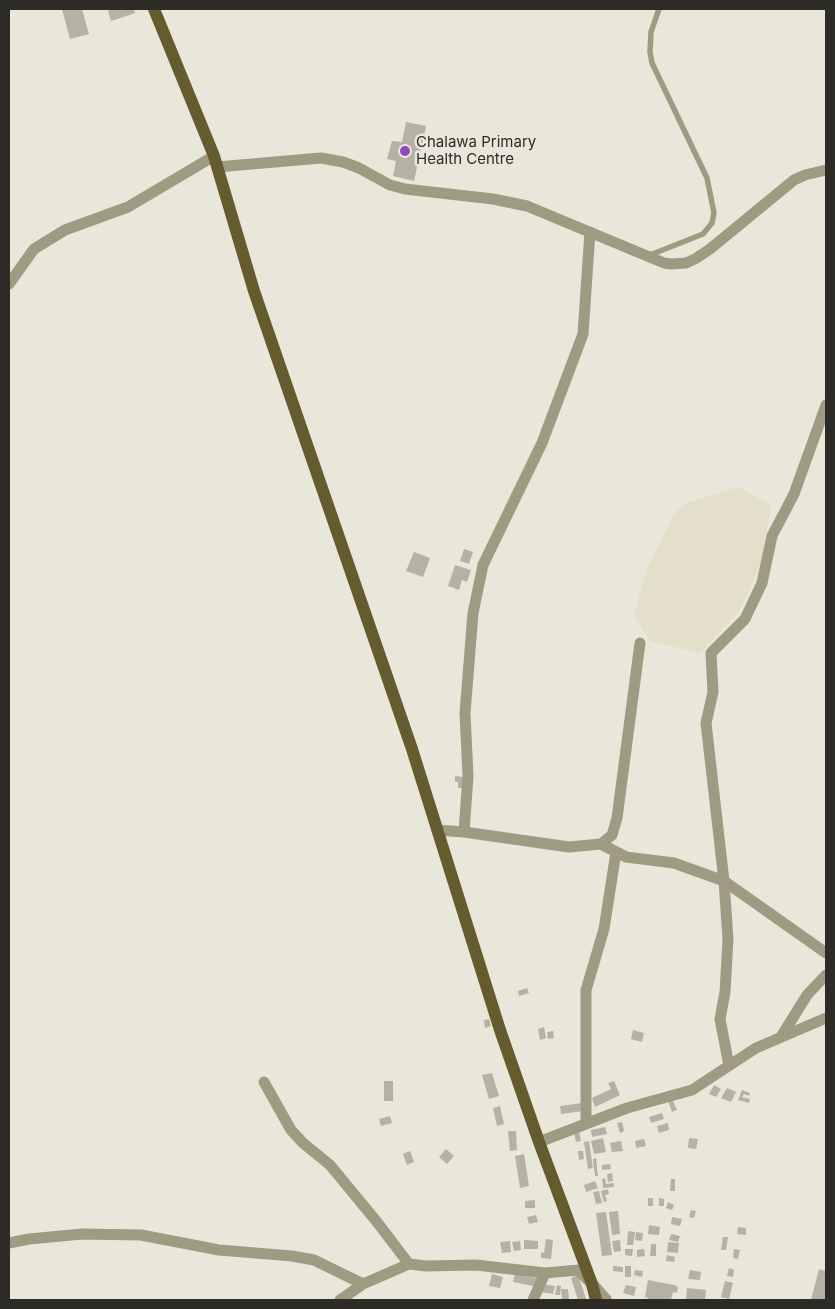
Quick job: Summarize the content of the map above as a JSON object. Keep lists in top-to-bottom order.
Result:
{
  "places": ["Chalawa Primary Health Centre"]
}
